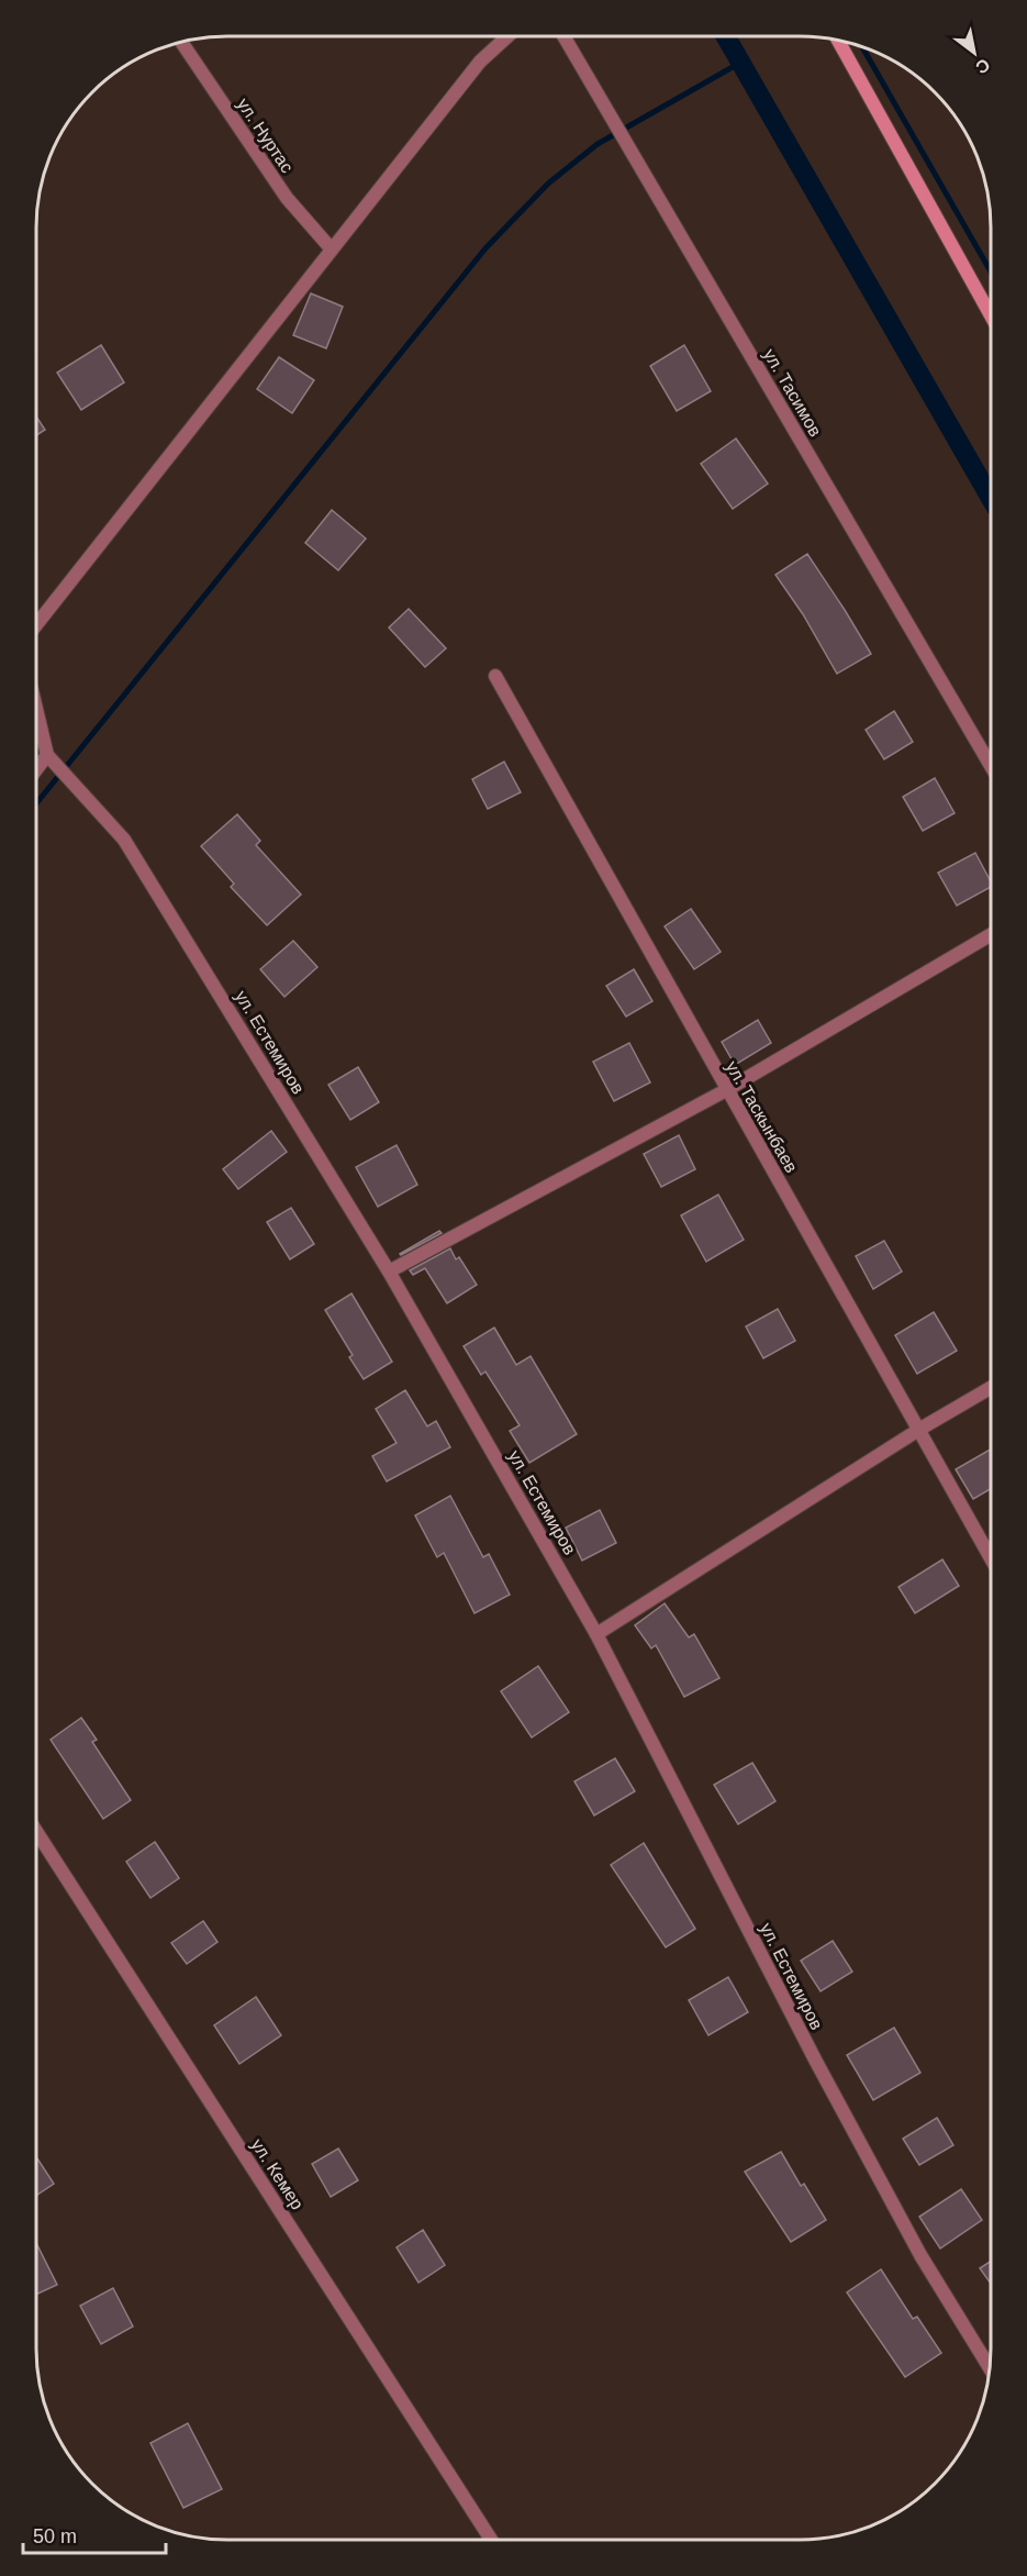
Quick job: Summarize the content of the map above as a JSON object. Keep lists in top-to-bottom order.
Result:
{
  "streets": {
    "street": [
      "ул. Нуртас",
      "ул. Тасимов",
      "ул. Естемиров",
      "ул. Таскынбаев",
      "ул. Кемер"
    ]
  },
  "scale_bar": "50 m",
  "north": "bottom right"
}
